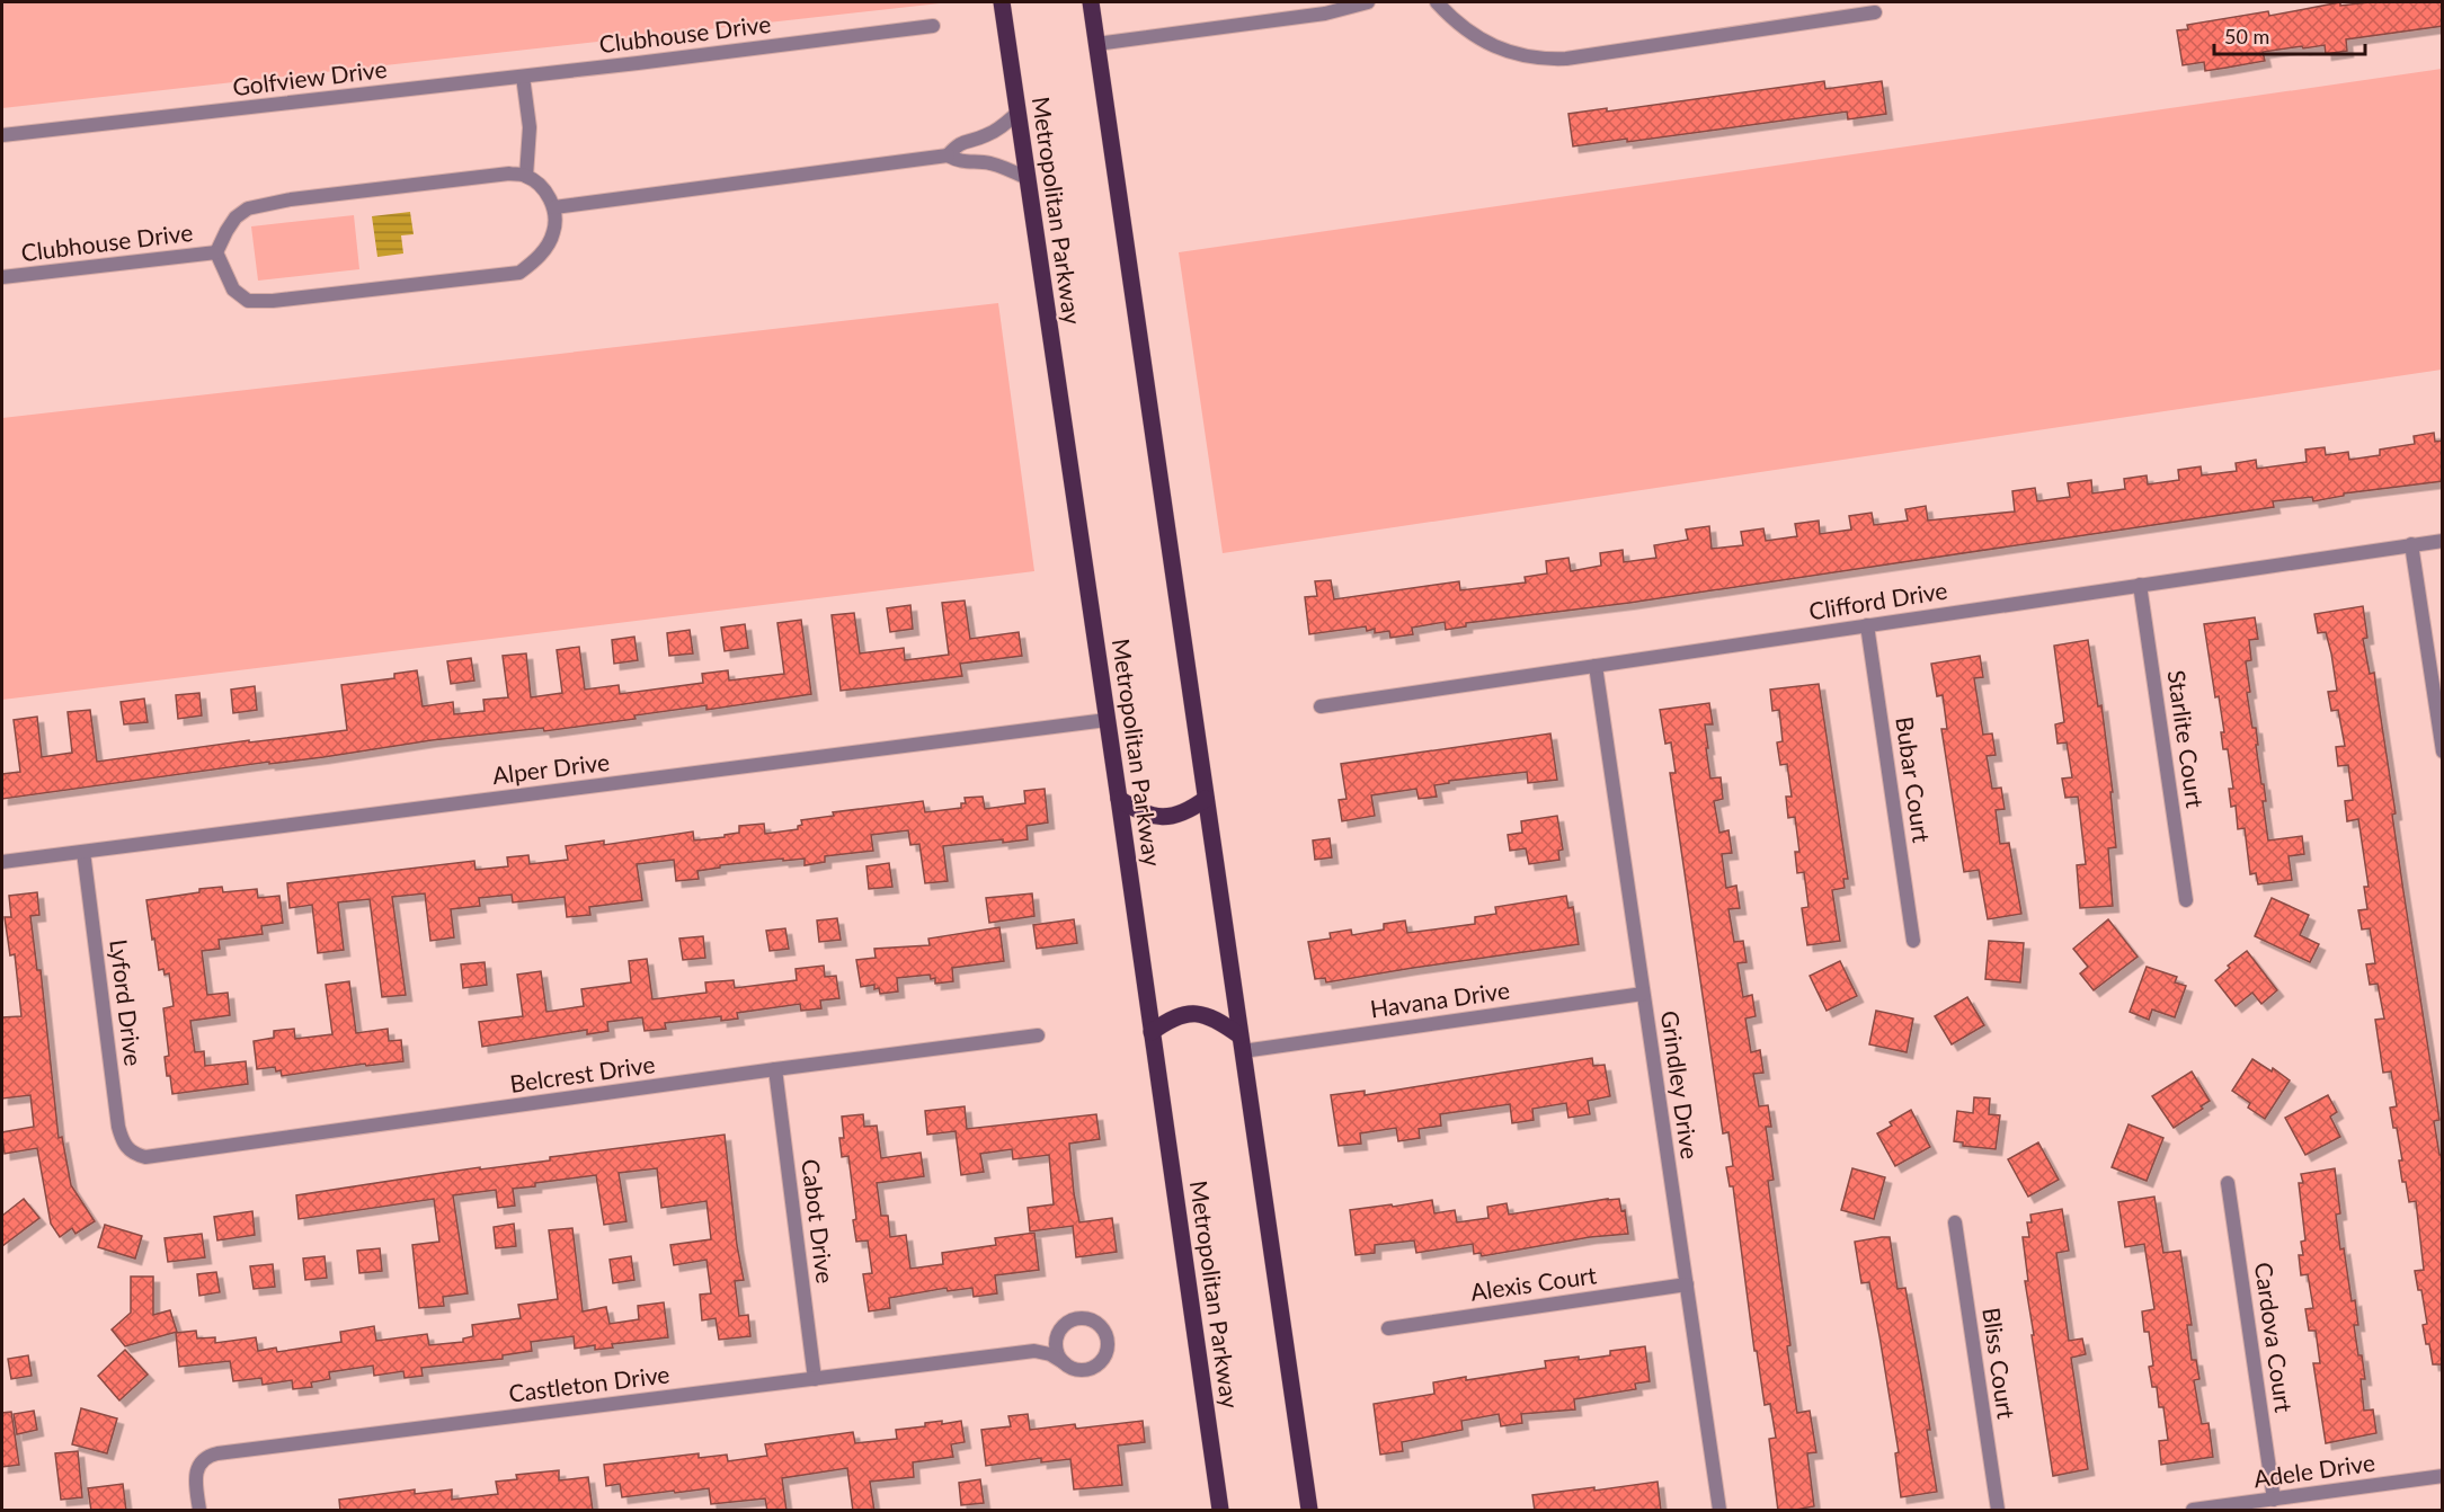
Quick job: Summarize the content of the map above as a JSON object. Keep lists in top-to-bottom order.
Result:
{
  "streets": {
    "main road": ["Metropolitan Parkway"],
    "street": [
      "Clubhouse Drive",
      "Golfview Drive",
      "Clifford Drive",
      "Starlite Court",
      "Alper Drive",
      "Bubar Court",
      "Havana Drive",
      "Lyford Drive",
      "Belcrest Drive",
      "Grindley Drive",
      "Cabot Drive",
      "Alexis Court",
      "Cardova Court",
      "Bliss Court",
      "Castleton Drive",
      "Adele Drive"
    ]
  },
  "crossings": [
    ["Clubhouse Drive", "Golfview Drive"],
    ["Metropolitan Parkway", "Alper Drive"],
    ["Clifford Drive", "Starlite Court"],
    ["Clifford Drive", "Bubar Court"],
    ["Clifford Drive", "Grindley Drive"],
    ["Alper Drive", "Lyford Drive"],
    ["Havana Drive", "Grindley Drive"],
    ["Lyford Drive", "Belcrest Drive"],
    ["Belcrest Drive", "Cabot Drive"],
    ["Grindley Drive", "Alexis Court"],
    ["Cabot Drive", "Castleton Drive"],
    ["Cardova Court", "Adele Drive"]
  ],
  "scale_bar": "50 m"
}
